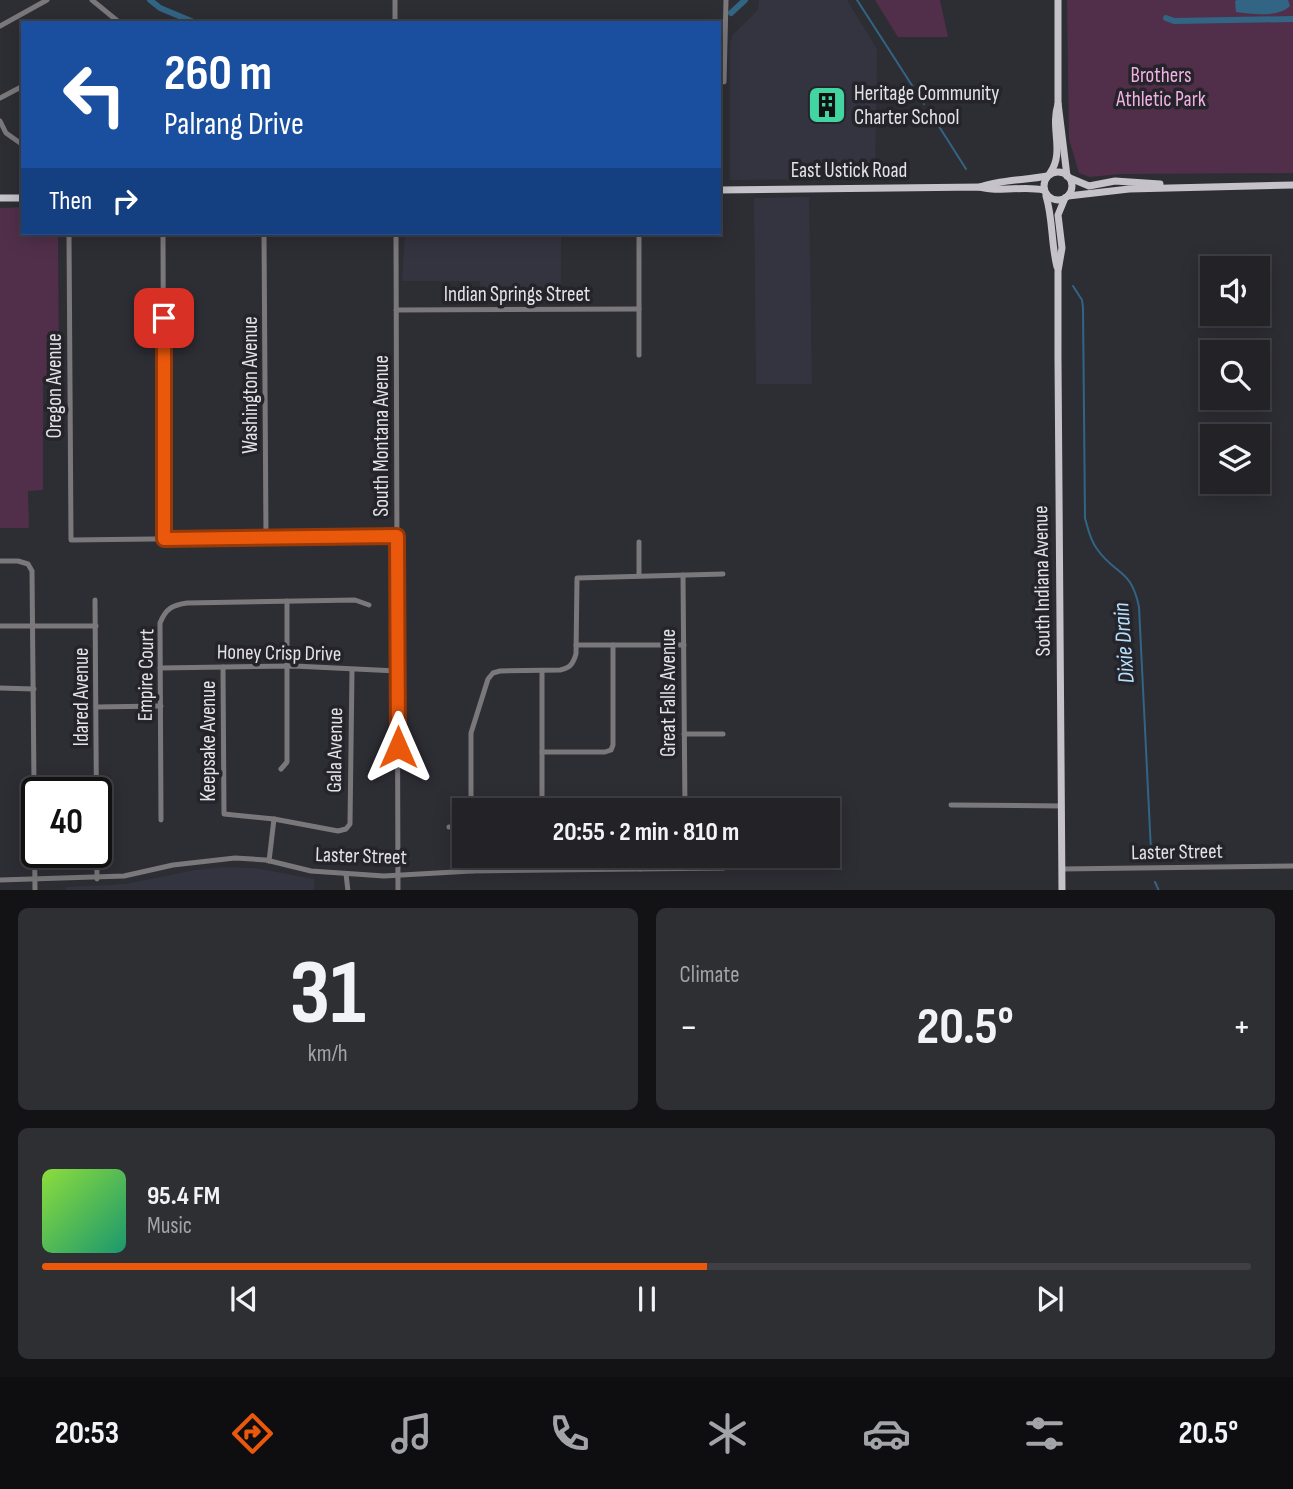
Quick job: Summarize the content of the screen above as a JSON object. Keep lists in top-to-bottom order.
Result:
{
  "streets": {
    "main road": ["East Ustick Road", "South Indiana Avenue"],
    "street": [
      "Indian Springs Street",
      "Washington Avenue",
      "Oregon Avenue",
      "South Montana Avenue",
      "Honey Crisp Drive",
      "Empire Court",
      "Great Falls Avenue",
      "Idared Avenue",
      "Keepsake Avenue",
      "Gala Avenue",
      "Laster Street"
    ]
  },
  "crossings": [
    ["East Ustick Road", "South Indiana Avenue"],
    ["Indian Springs Street", "South Montana Avenue"],
    ["South Montana Avenue", "Honey Crisp Drive"],
    ["South Montana Avenue", "Laster Street"],
    ["South Indiana Avenue", "Laster Street"],
    ["Honey Crisp Drive", "Empire Court"],
    ["Honey Crisp Drive", "Keepsake Avenue"],
    ["Honey Crisp Drive", "Gala Avenue"],
    ["Idared Avenue", "Laster Street"],
    ["Keepsake Avenue", "Gala Avenue"]
  ],
  "water": ["Dixie Drain"],
  "parks": ["Brothers Athletic Park"],
  "places": {
    "building": ["Heritage Community Charter School"]
  },
  "page": {
    "turn": ["260 m", "Palrang Drive"],
    "then": "Then",
    "limit": "40",
    "trip": "20:55 · 2 min · 810 m",
    "tile": [
      ["31", "km/h"],
      "Climate"
    ],
    "heat": ["−", "20.5°", "+"],
    "song": ["95.4 FM", "Music"],
    "tabs": ["20:53", "20.5°"]
  }
}
